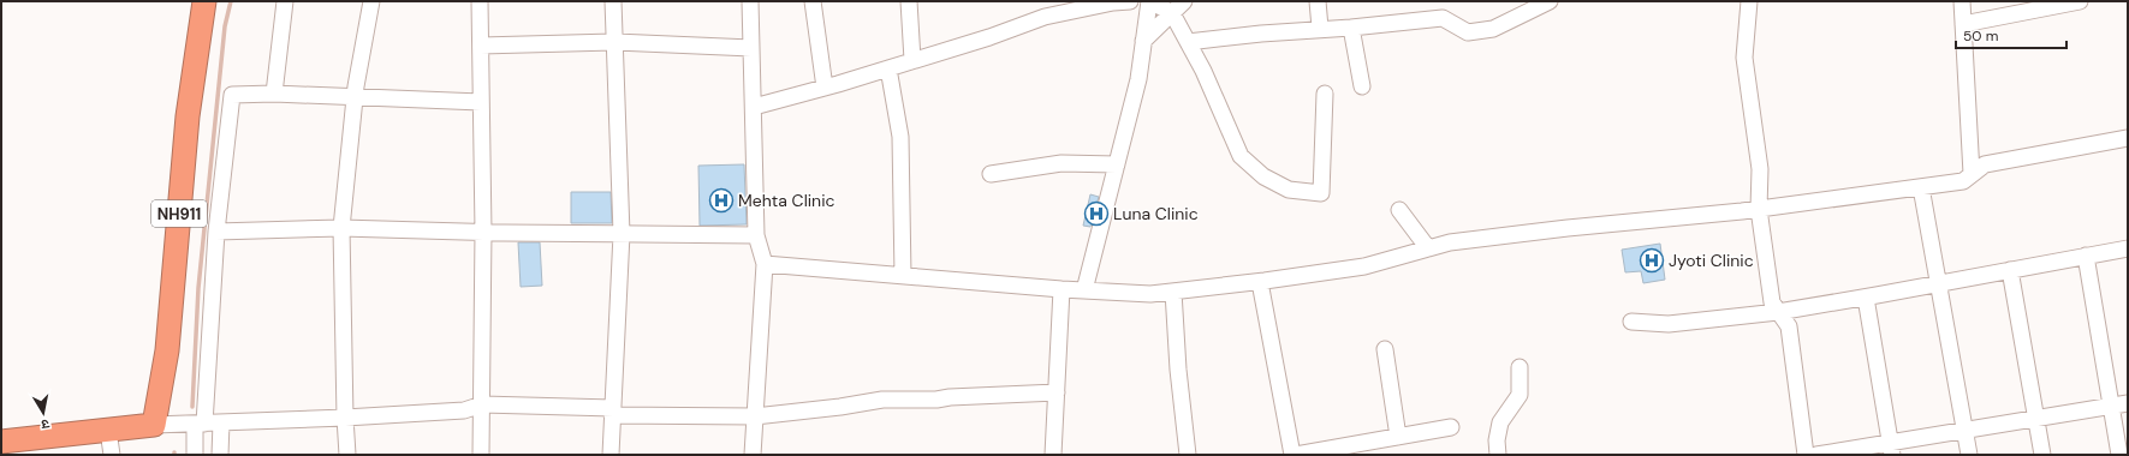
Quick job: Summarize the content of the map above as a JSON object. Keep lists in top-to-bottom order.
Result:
{
  "streets": {
    "highway": ["NH911"]
  },
  "places": {
    "hospital": ["Mehta Clinic", "Luna Clinic", "Jyoti Clinic"]
  },
  "scale_bar": "50 m",
  "north": "bottom"
}
